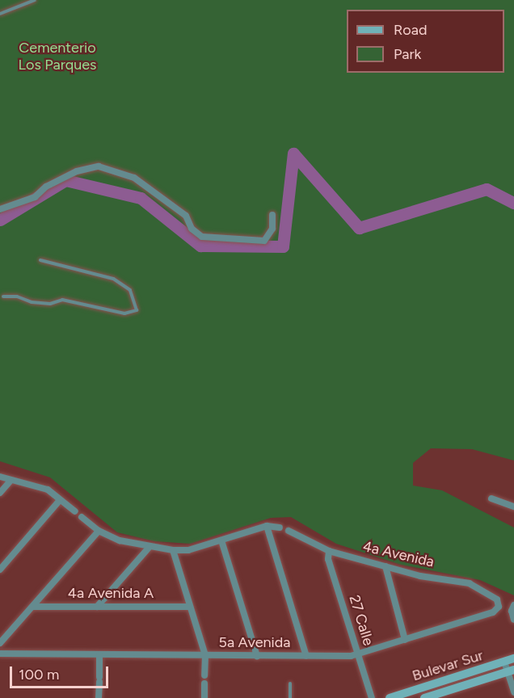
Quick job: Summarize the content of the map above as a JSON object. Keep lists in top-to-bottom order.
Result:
{
  "streets": {
    "main road": ["Bulevar Sur"],
    "street": [
      "4a Avenida",
      "4a Avenida A",
      "27 Calle",
      "5a Avenida"
    ]
  },
  "crossings": [
    ["4a Avenida", "27 Calle"],
    ["4a Avenida", "5a Avenida"],
    ["27 Calle", "5a Avenida"]
  ],
  "parks": ["Cementerio Los Parques"],
  "legend": ["Road", "Park"],
  "scale_bar": "100 m"
}
